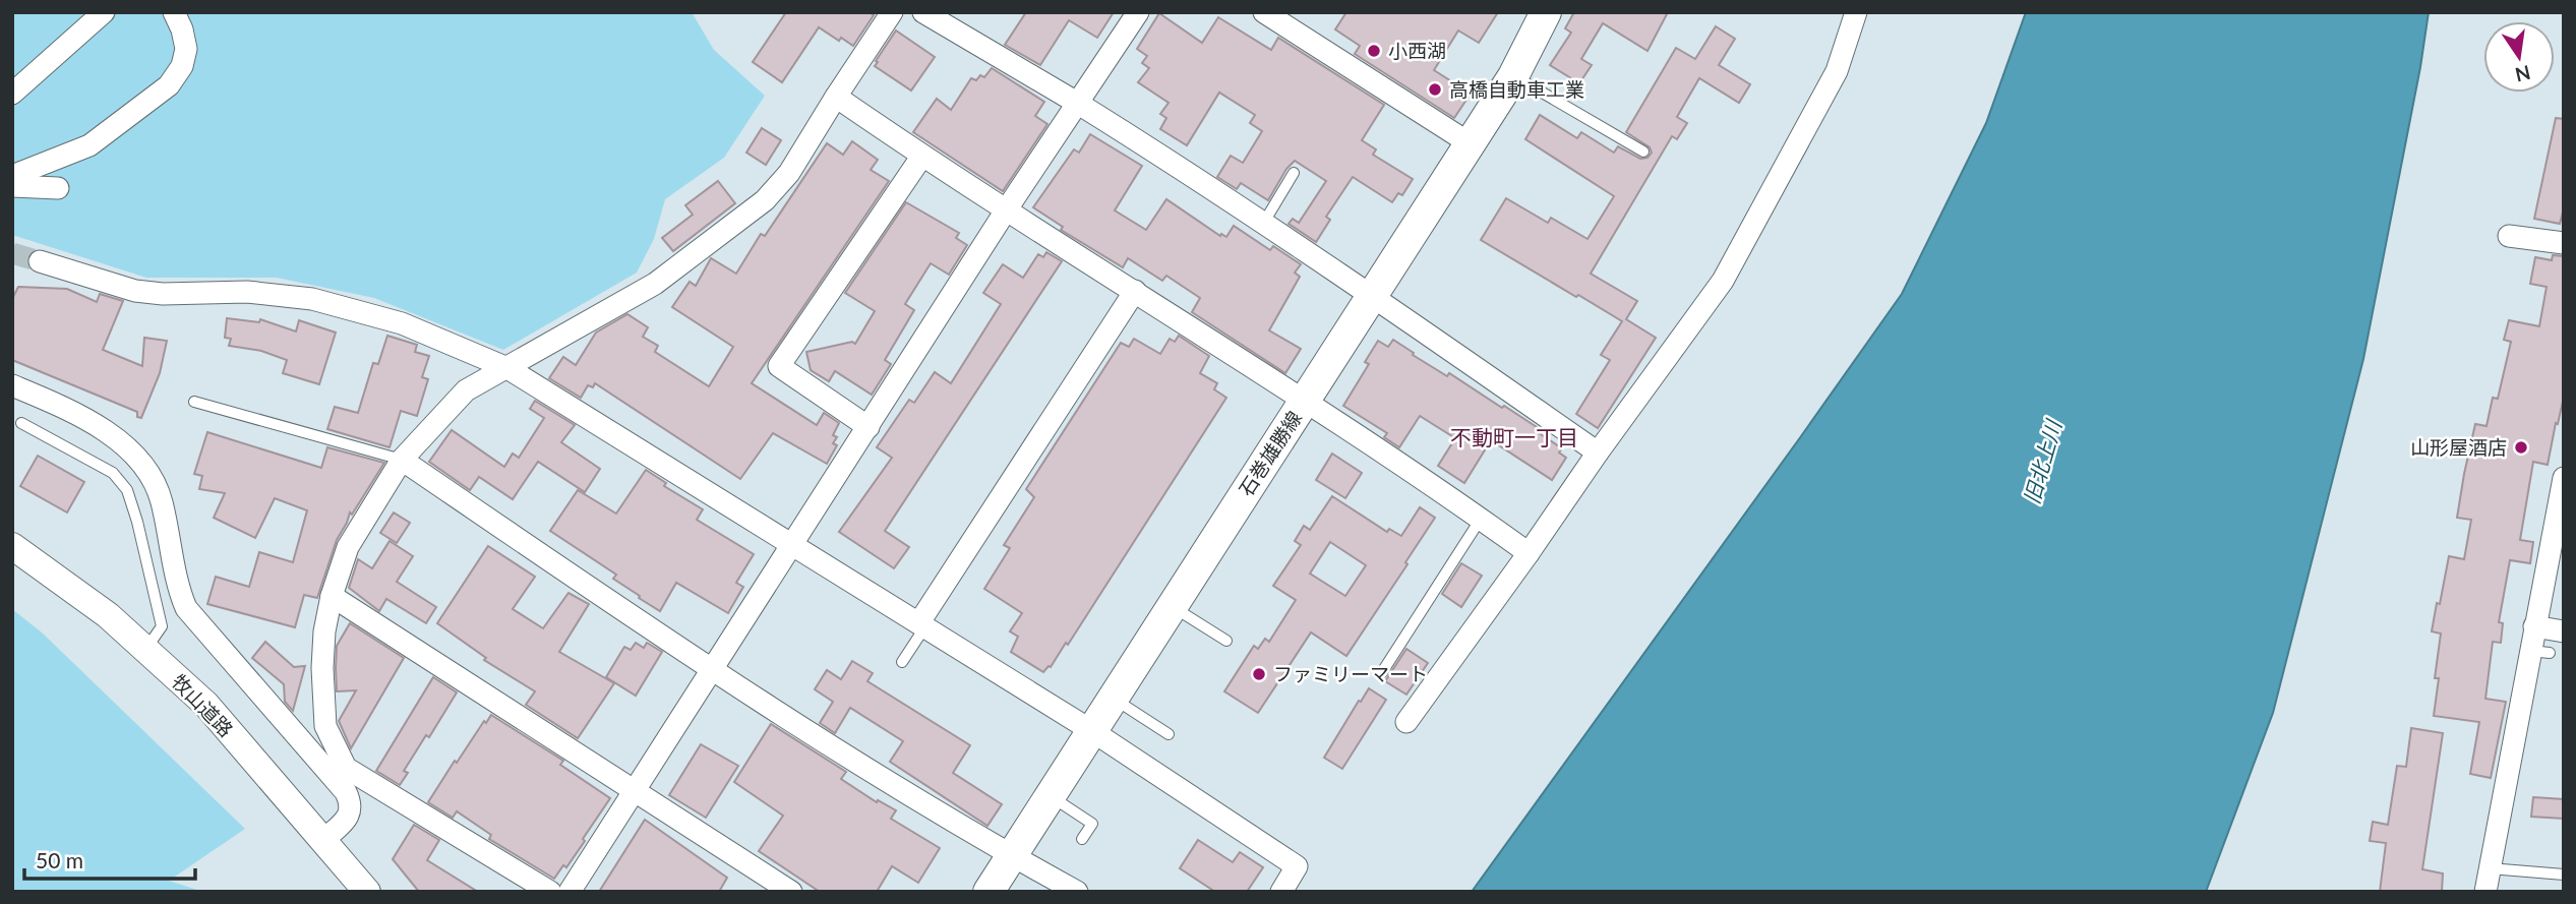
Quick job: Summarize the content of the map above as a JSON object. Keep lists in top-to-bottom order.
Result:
{
  "streets": {
    "main road": ["石巻雄勝線"],
    "street": ["牧山道路"]
  },
  "districts": ["不動町一丁目"],
  "water": ["旧北上川"],
  "places": [
    "小西湖",
    "高橋自動車工業",
    "山形屋酒店",
    "ファミリーマート"
  ],
  "scale_bar": "50 m",
  "north": "bottom"
}
